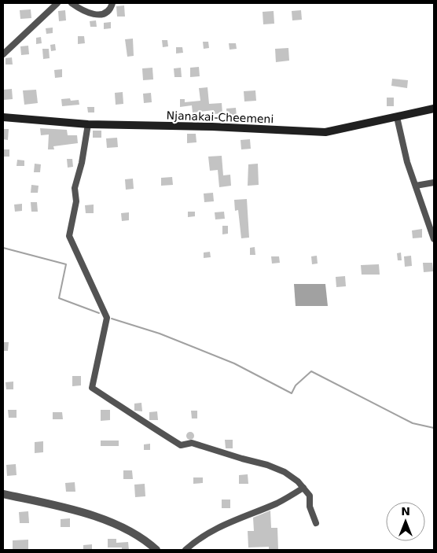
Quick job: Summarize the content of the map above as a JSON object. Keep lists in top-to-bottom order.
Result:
{
  "streets": {
    "main road": ["Njanakai-Cheemeni"]
  },
  "north": "top"
}
